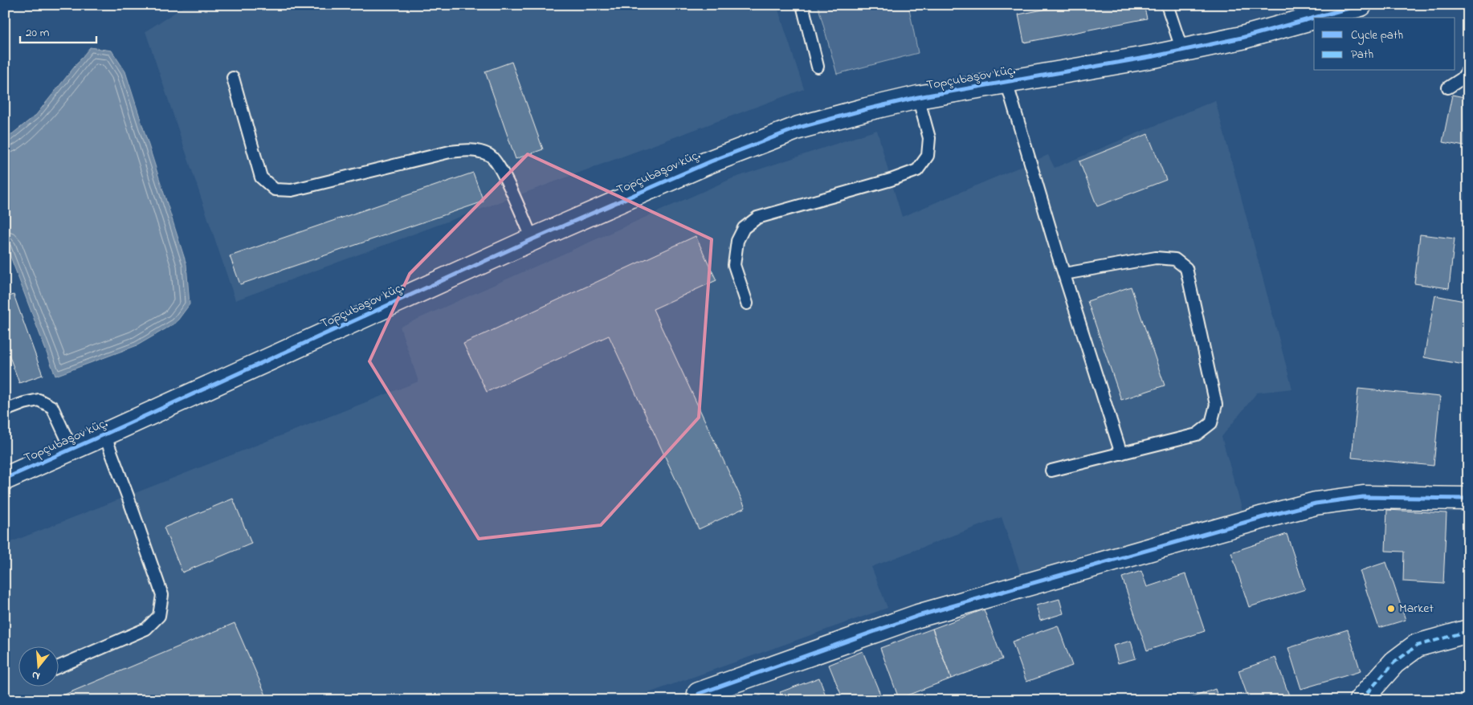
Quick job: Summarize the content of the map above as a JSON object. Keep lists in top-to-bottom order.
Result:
{
  "streets": {
    "street": ["Topçubaşov küç."]
  },
  "places": ["Market"],
  "legend": ["Cycle path", "Path"],
  "scale_bar": "20 m",
  "north": "bottom"
}
